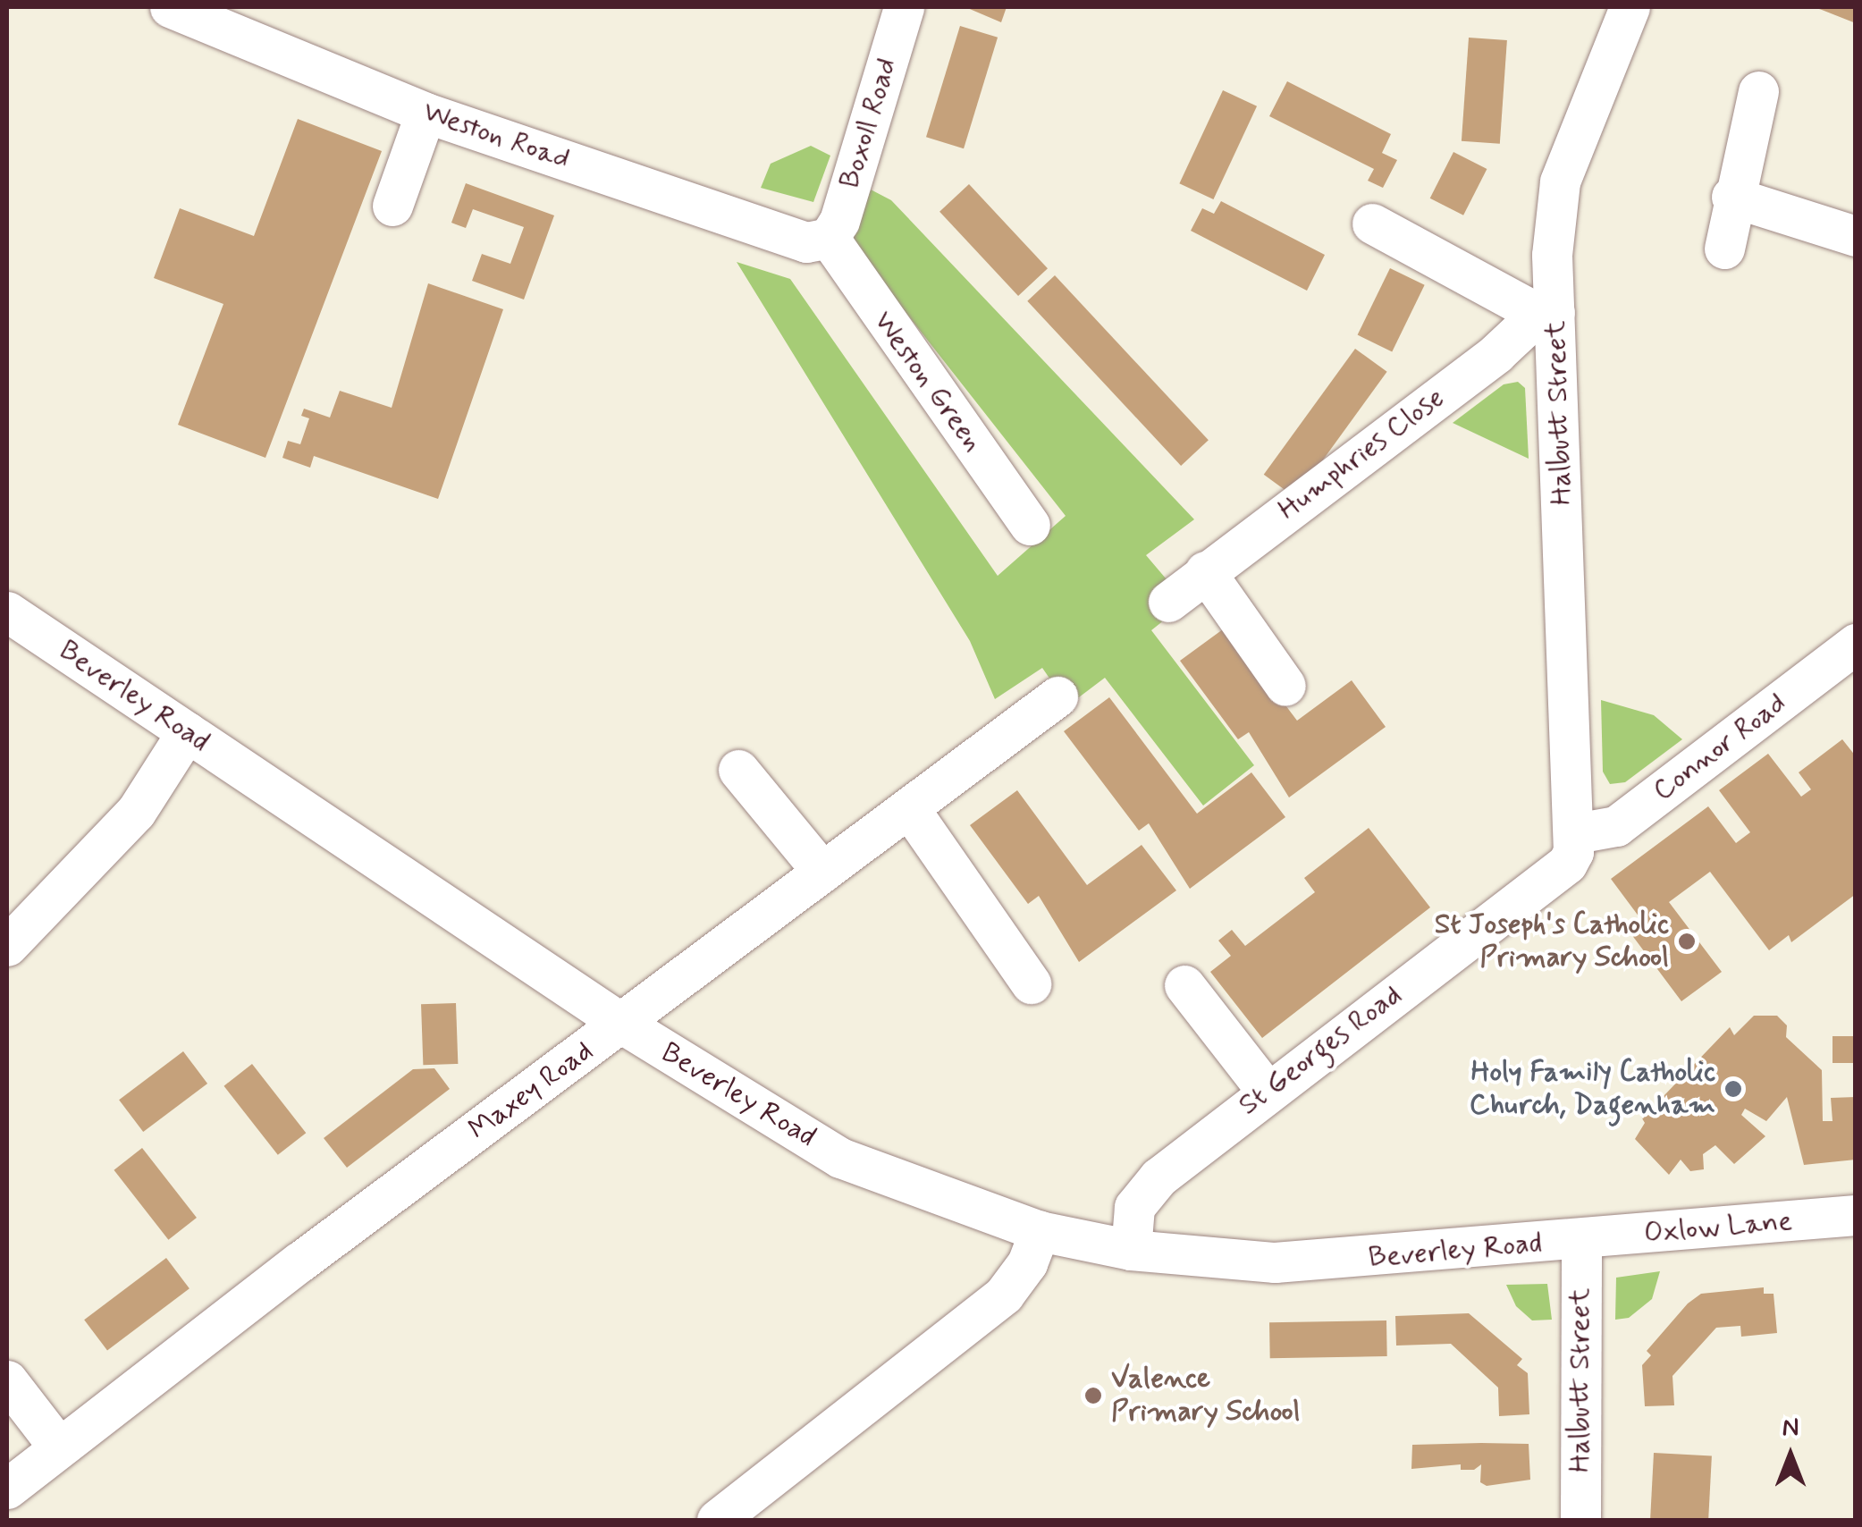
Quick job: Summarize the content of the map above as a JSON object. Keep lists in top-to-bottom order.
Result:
{
  "streets": {
    "street": [
      "Boxoll Road",
      "Weston Road",
      "Weston Green",
      "Halbutt Street",
      "Humphries Close",
      "Beverley Road",
      "Connor Road",
      "St Georges Road",
      "Maxey Road",
      "Oxlow Lane"
    ]
  },
  "crossings": [
    ["Boxoll Road", "Weston Road"],
    ["Boxoll Road", "Weston Green"],
    ["Weston Road", "Weston Green"],
    ["Halbutt Street", "Humphries Close"],
    ["Halbutt Street", "Beverley Road"],
    ["Halbutt Street", "Connor Road"],
    ["Halbutt Street", "St Georges Road"],
    ["Halbutt Street", "Oxlow Lane"],
    ["Beverley Road", "St Georges Road"],
    ["Beverley Road", "Maxey Road"],
    ["Beverley Road", "Oxlow Lane"],
    ["Connor Road", "St Georges Road"]
  ],
  "places": ["St Joseph's Catholic Primary School", "Holy Family Catholic Church, Dagenham", "Valence Primary School"],
  "north": "top"
}
